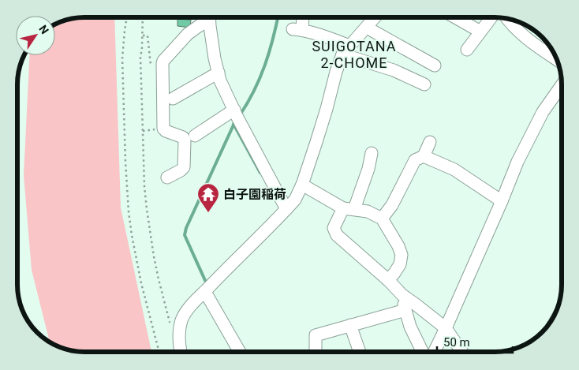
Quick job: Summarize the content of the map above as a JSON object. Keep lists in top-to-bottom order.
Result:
{
  "districts": ["SUIGOTANA 2-CHOME"],
  "places": {
    "temple": ["白子園稲荷"]
  },
  "scale_bar": "50 m",
  "north": "top right"
}
